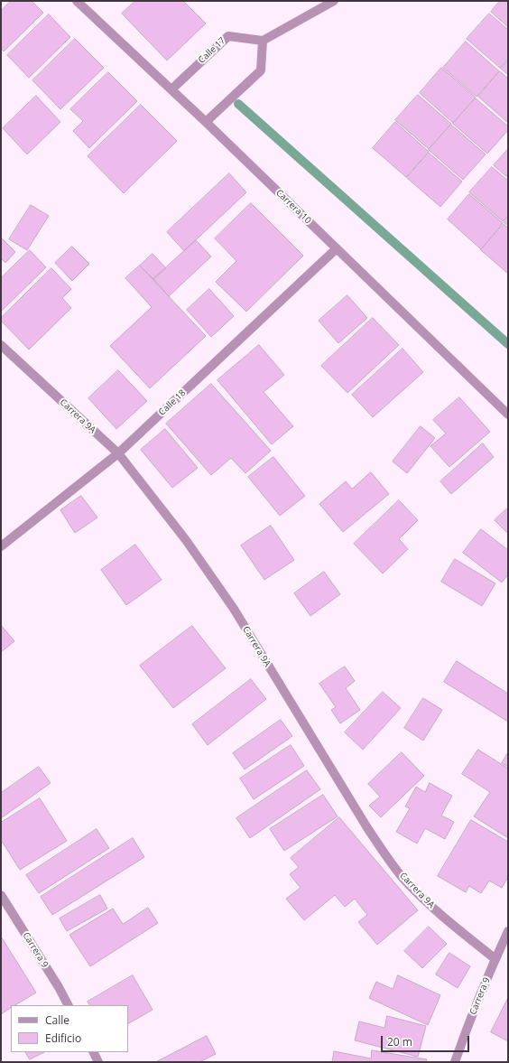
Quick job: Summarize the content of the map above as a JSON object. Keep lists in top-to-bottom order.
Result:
{
  "streets": {
    "street": [
      "Calle 17",
      "Carrera 10",
      "Calle 18",
      "Carrera 9A",
      "Carrera 9"
    ]
  },
  "crossings": [
    ["Calle 17", "Carrera 10"],
    ["Carrera 10", "Calle 18"],
    ["Calle 18", "Carrera 9A"],
    ["Carrera 9A", "Carrera 9"]
  ],
  "legend": ["Calle", "Edificio"],
  "scale_bar": "20 m"
}
